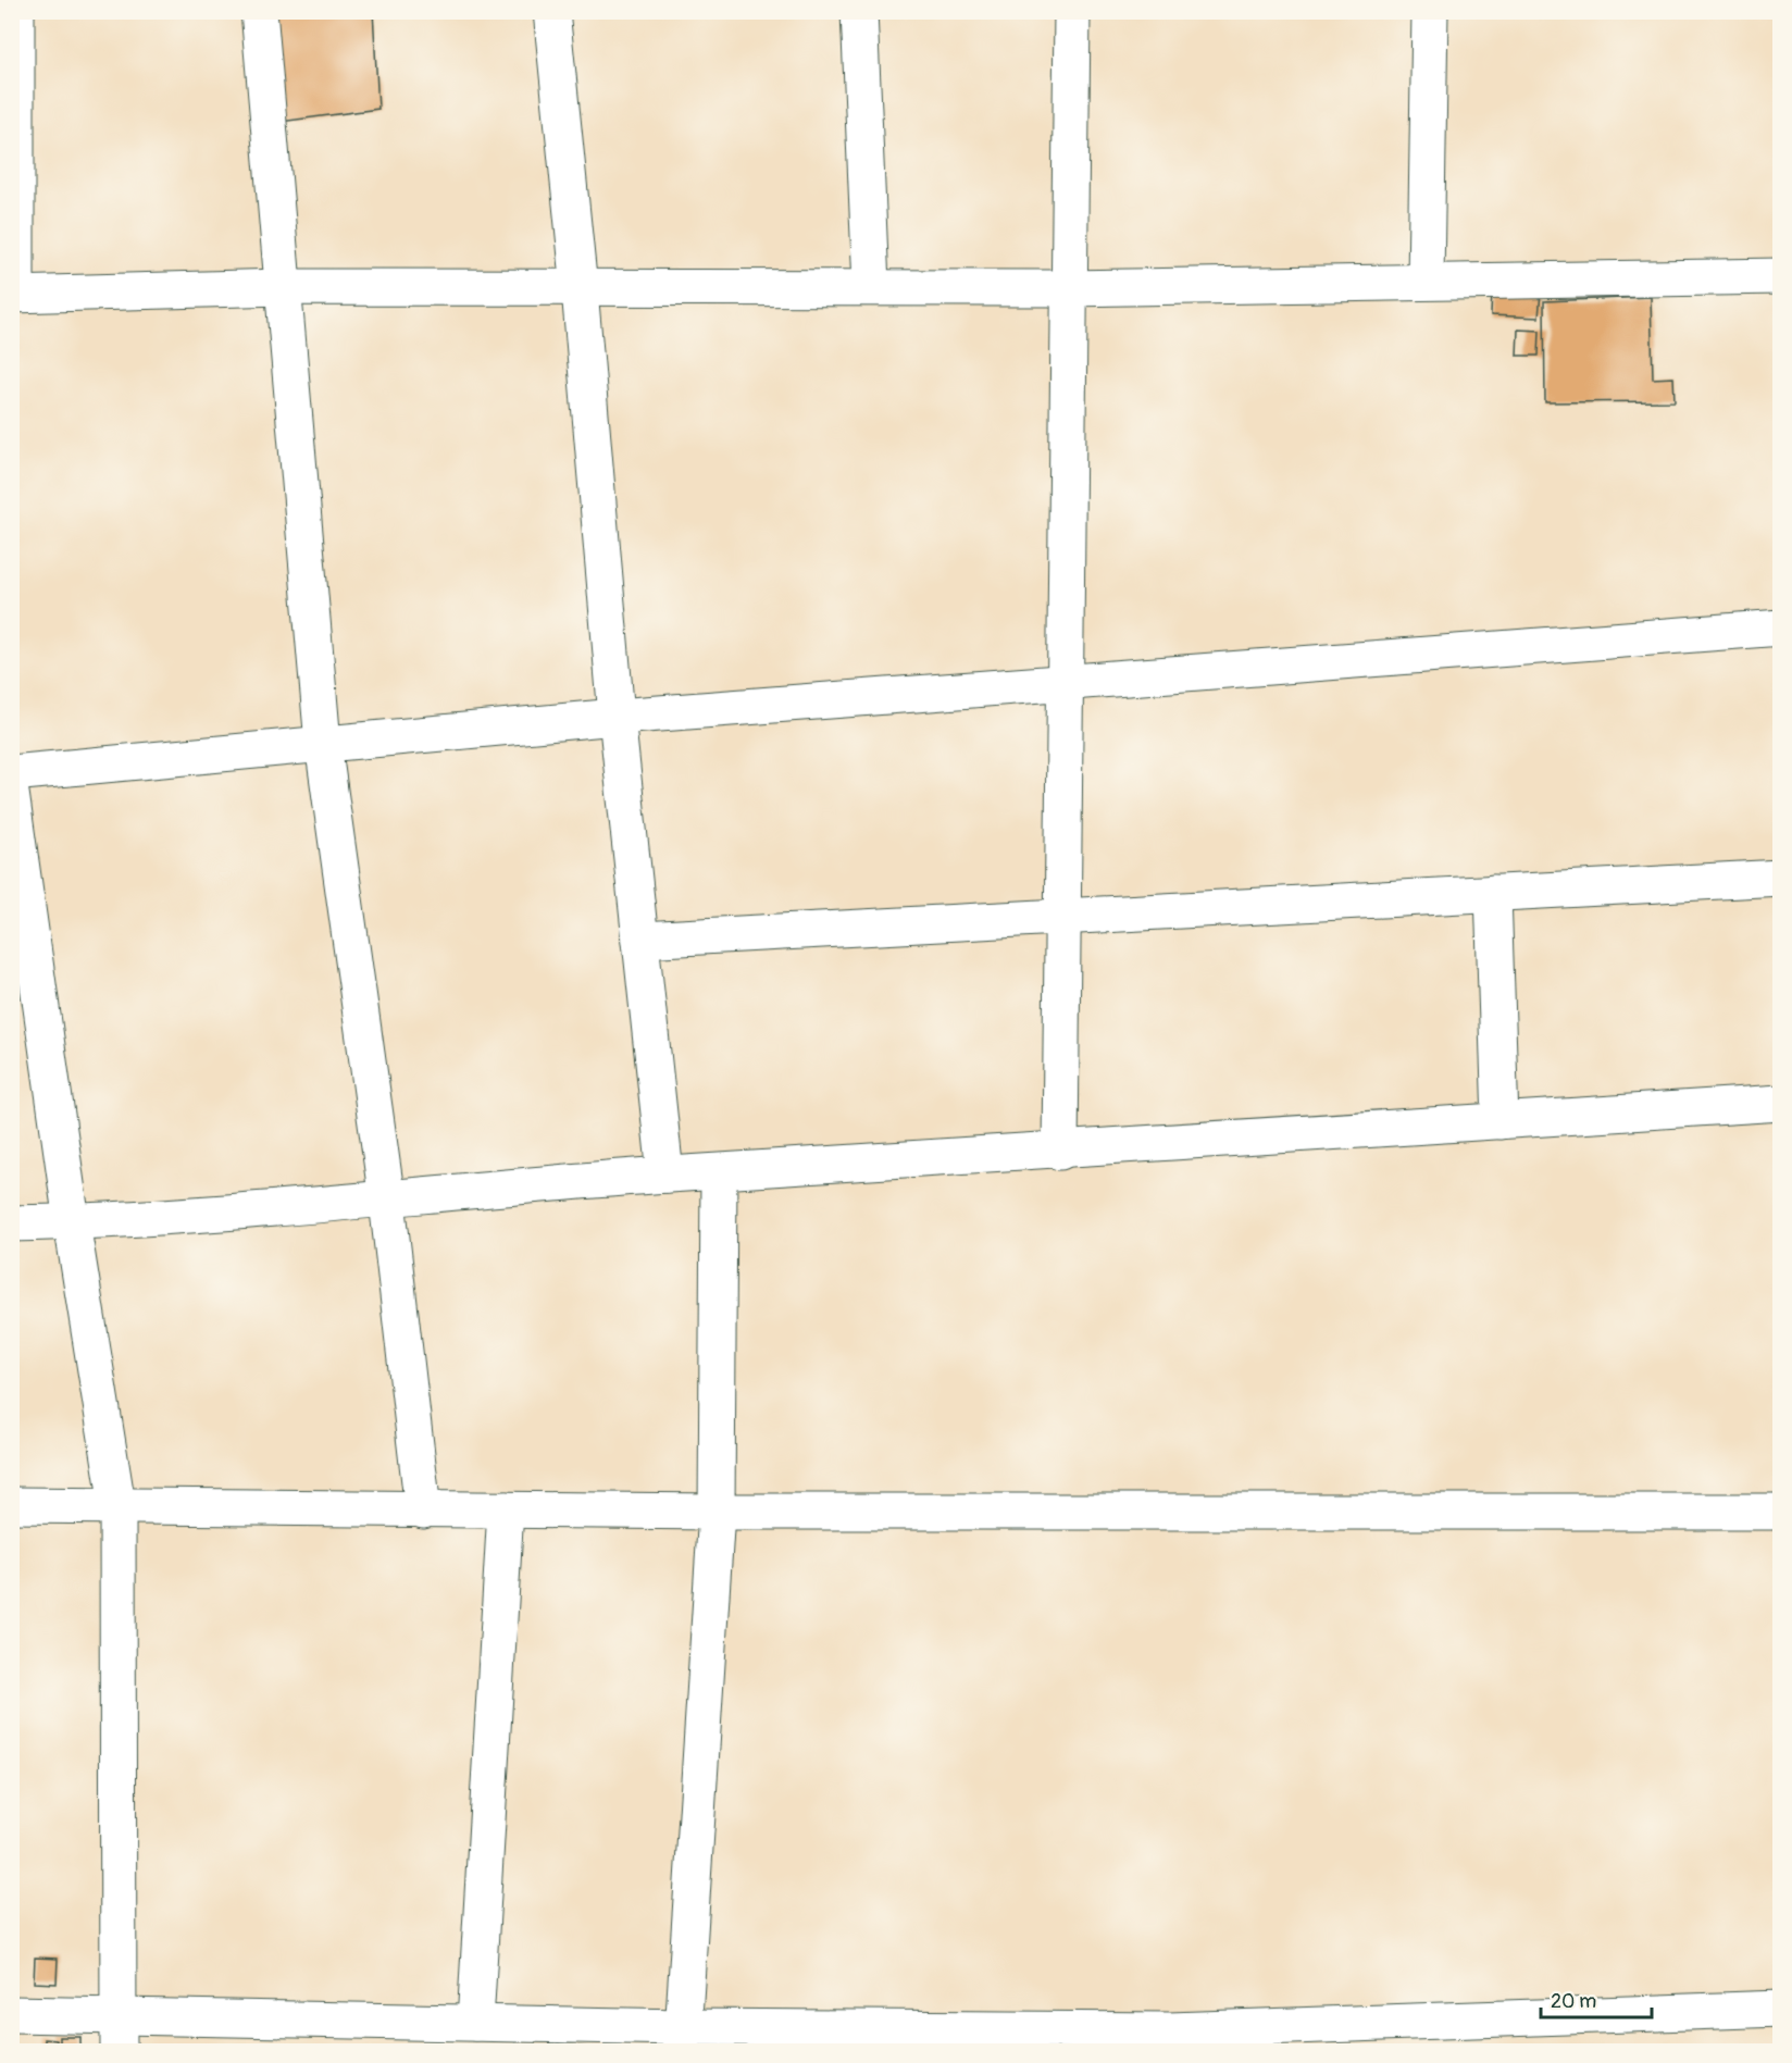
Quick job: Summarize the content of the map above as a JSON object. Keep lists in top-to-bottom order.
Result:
{
  "scale_bar": "20 m"
}
